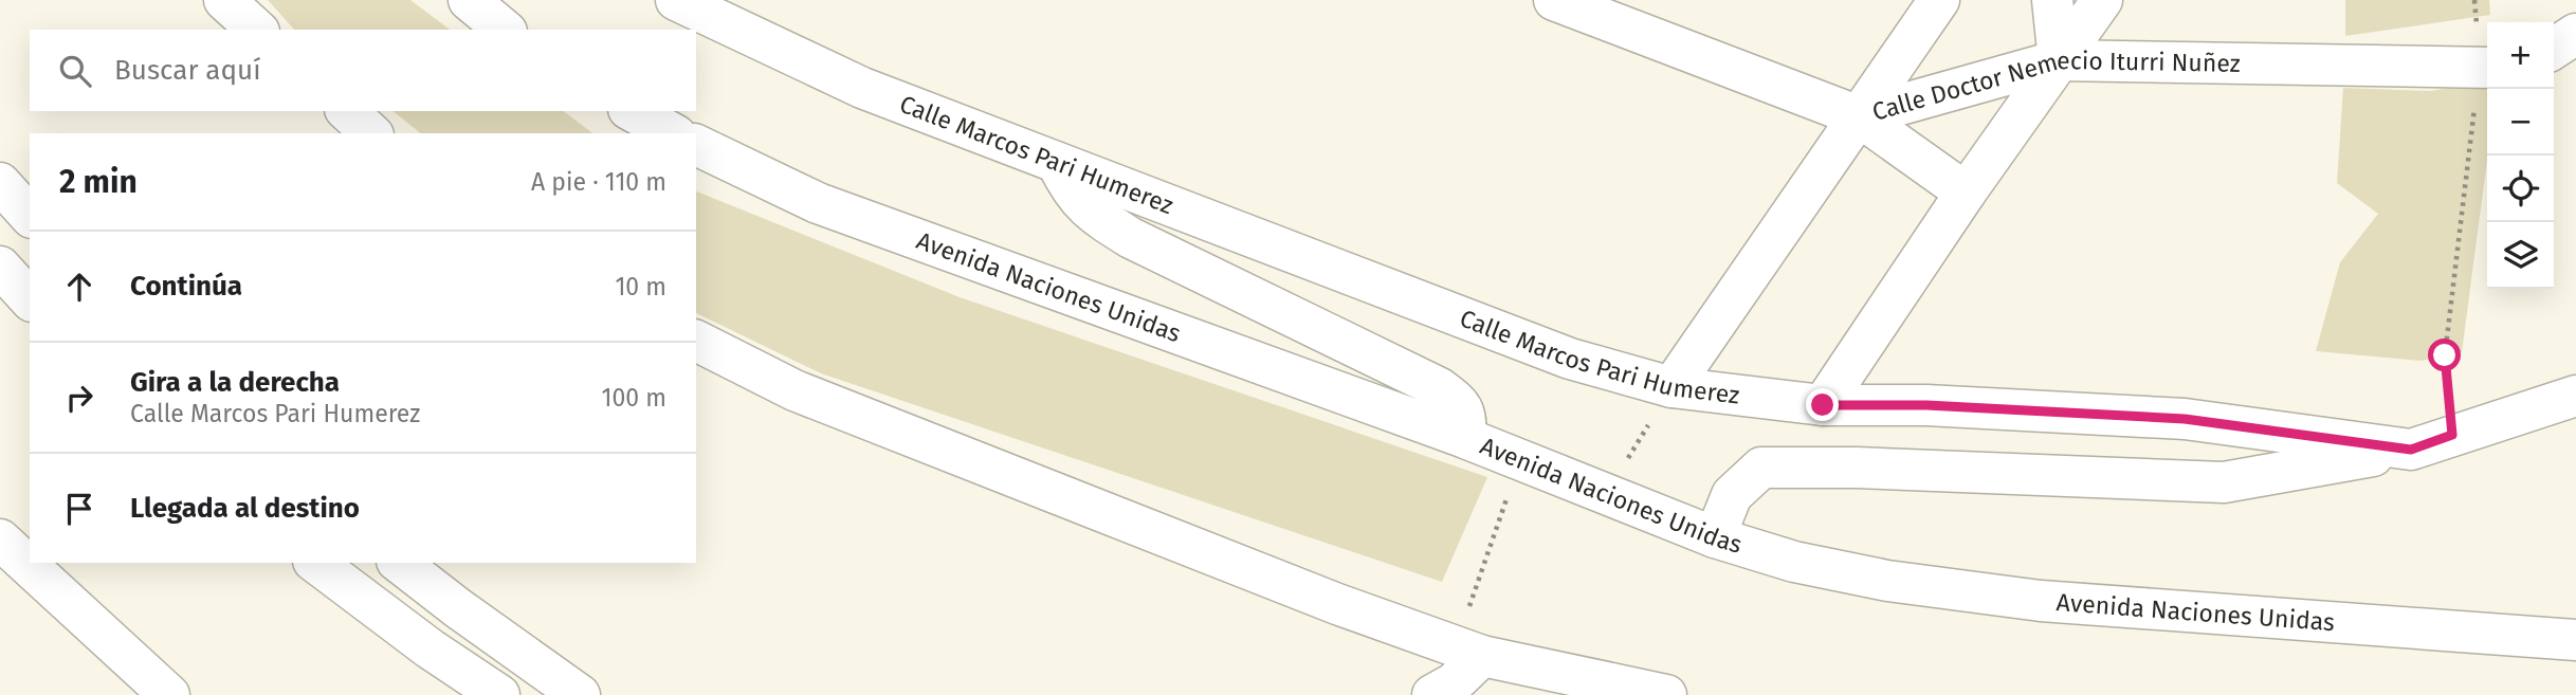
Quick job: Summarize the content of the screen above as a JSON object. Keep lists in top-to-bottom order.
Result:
{
  "streets": {
    "main road": ["Calle Doctor Nemecio Iturri Nuñez", "Calle Marcos Pari Humerez", "Avenida Naciones Unidas"]
  },
  "page": {
    "map_buttons": ["+", "−"],
    "search": "Buscar aquí",
    "heading": ["2 min", "A pie · 110 m"],
    "list": [
      ["Continúa", "10 m"],
      ["Gira a la derecha", "Calle Marcos Pari Humerez", "100 m"],
      "Llegada al destino"
    ]
  }
}
